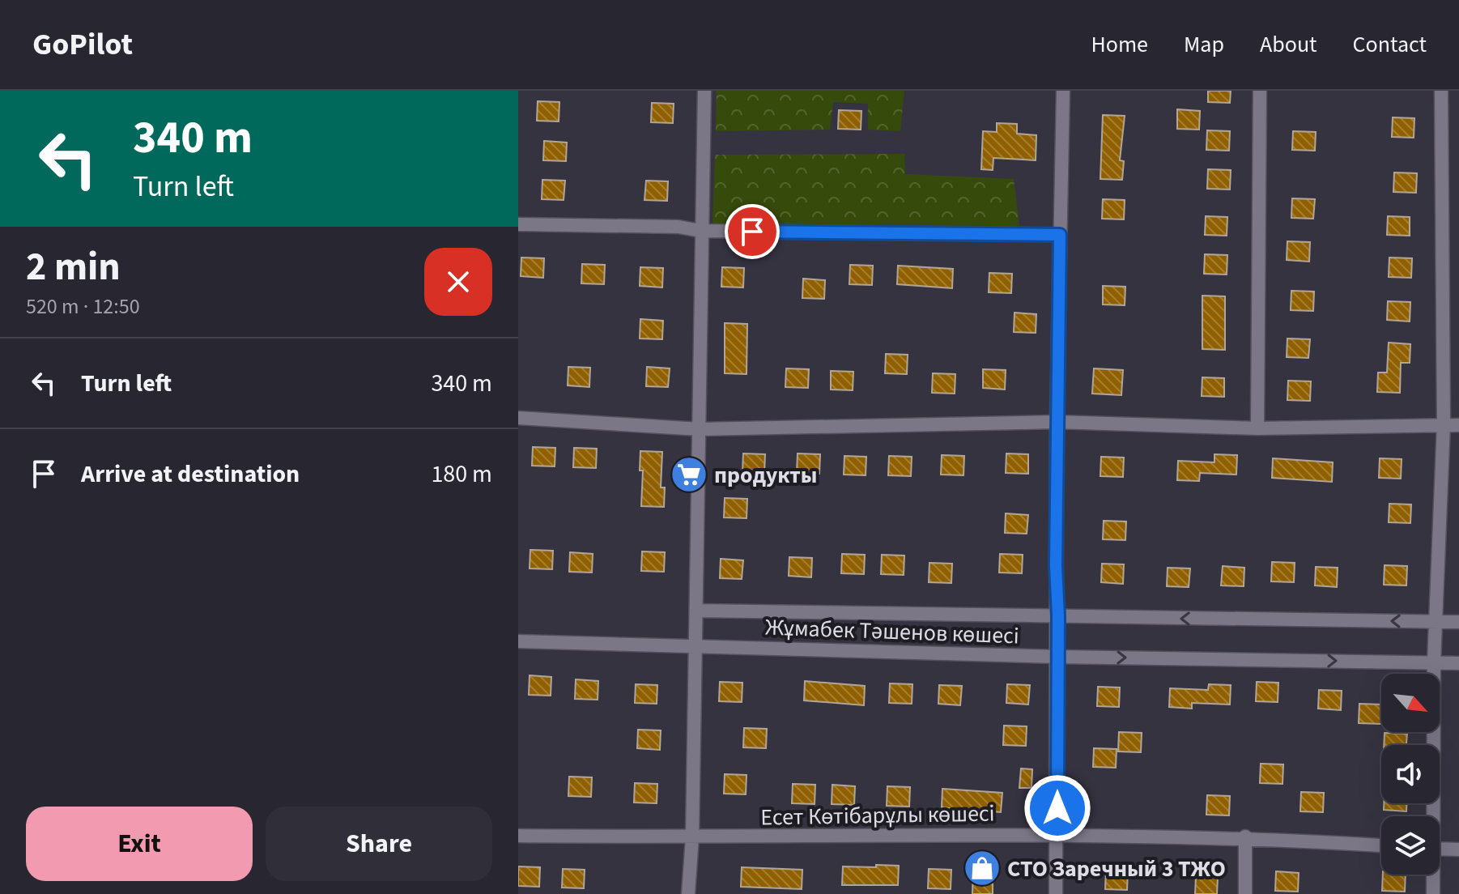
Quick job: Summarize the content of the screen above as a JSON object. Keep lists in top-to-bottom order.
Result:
{
  "streets": {
    "street": ["Жұмабек Тәшенов көшесі", "Есет Көтібарұлы көшесі"]
  },
  "places": {
    "supermarket": ["продукты"],
    "shop": ["СТО Заречный 3 ТЖО"]
  },
  "north": "bottom right",
  "page": {
    "header": "GoPilot",
    "nav": [
      "Home",
      "Map",
      "About",
      "Contact"
    ],
    "turn": ["340 m", "Turn left"],
    "heading": ["2 min", "520 m · 12:50"],
    "list": [
      {
        "name": "Turn left",
        "value": "340 m"
      },
      {
        "name": "Arrive at destination",
        "value": "180 m"
      }
    ],
    "buttons": ["Exit", "Share"]
  }
}
